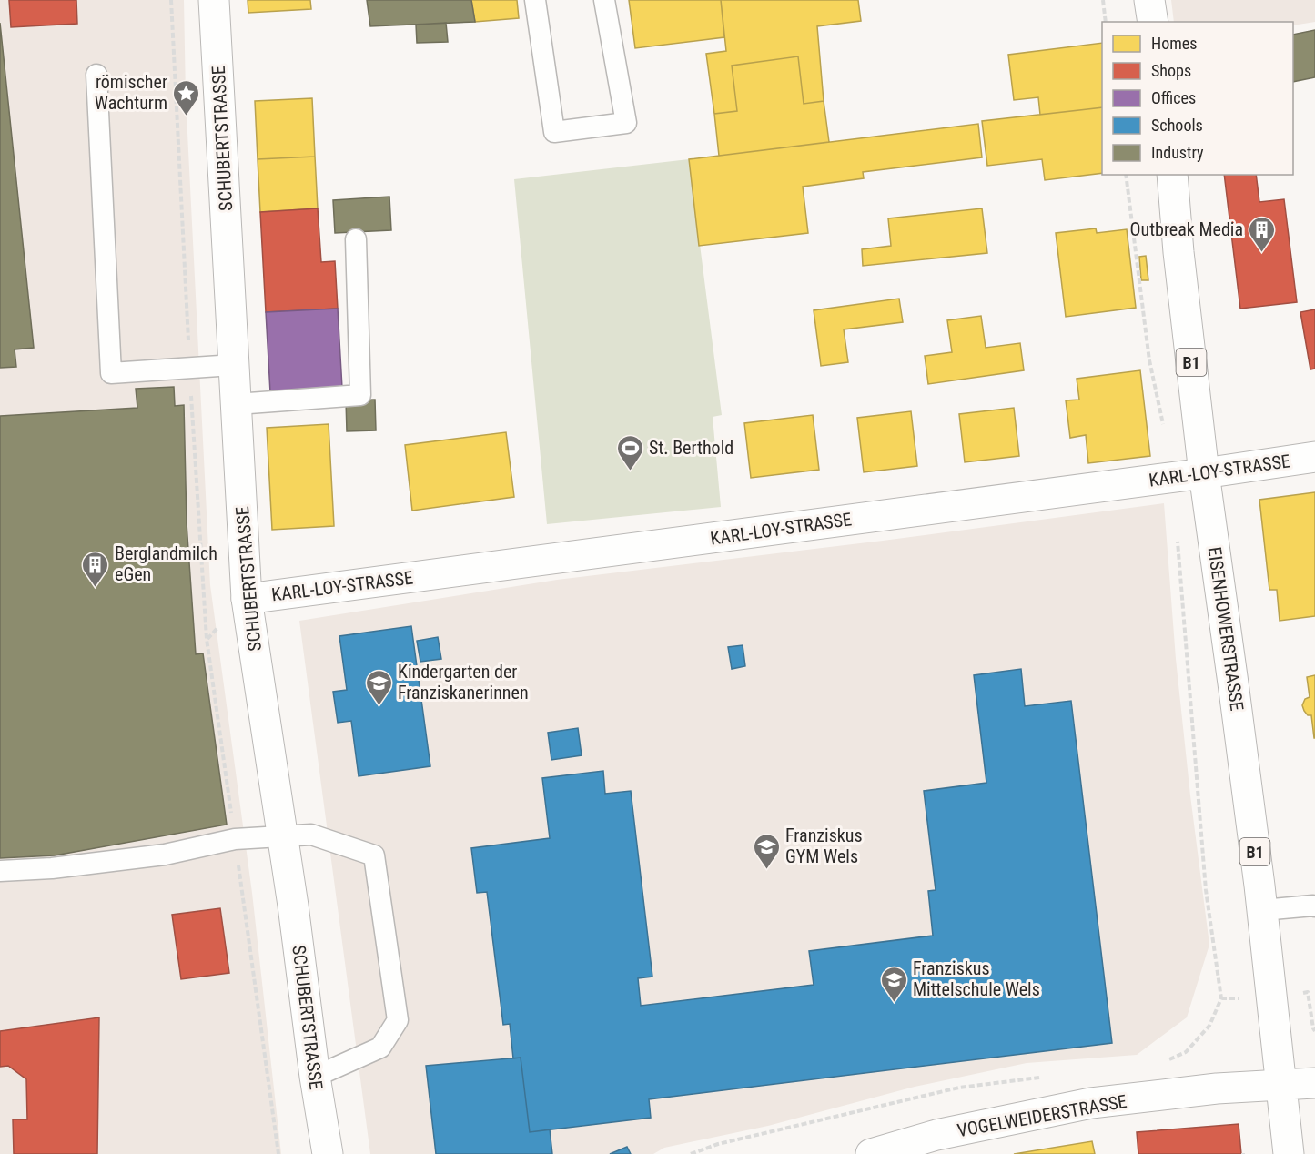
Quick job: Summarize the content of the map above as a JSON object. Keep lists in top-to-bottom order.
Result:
{
  "streets": {
    "street": [
      "SCHUBERTSTRASSE",
      "B1",
      "KARL-LOY-STRASSE",
      "EISENHOWERSTRASSE",
      "VOGELWEIDERSTRASSE"
    ]
  },
  "crossings": [
    ["SCHUBERTSTRASSE", "KARL-LOY-STRASSE"],
    ["B1", "EISENHOWERSTRASSE"],
    ["B1", "VOGELWEIDERSTRASSE"],
    ["KARL-LOY-STRASSE", "EISENHOWERSTRASSE"],
    ["EISENHOWERSTRASSE", "VOGELWEIDERSTRASSE"]
  ],
  "places": {
    "place": ["römischer Wachturm"],
    "building": ["Outbreak Media", "Berglandmilch eGen"],
    "sports": ["St. Berthold"],
    "school or university": ["Kindergarten der Franziskanerinnen", "Franziskus GYM Wels", "Franziskus Mittelschule Wels"]
  },
  "legend": [
    "Homes",
    "Shops",
    "Offices",
    "Schools",
    "Industry"
  ]
}
